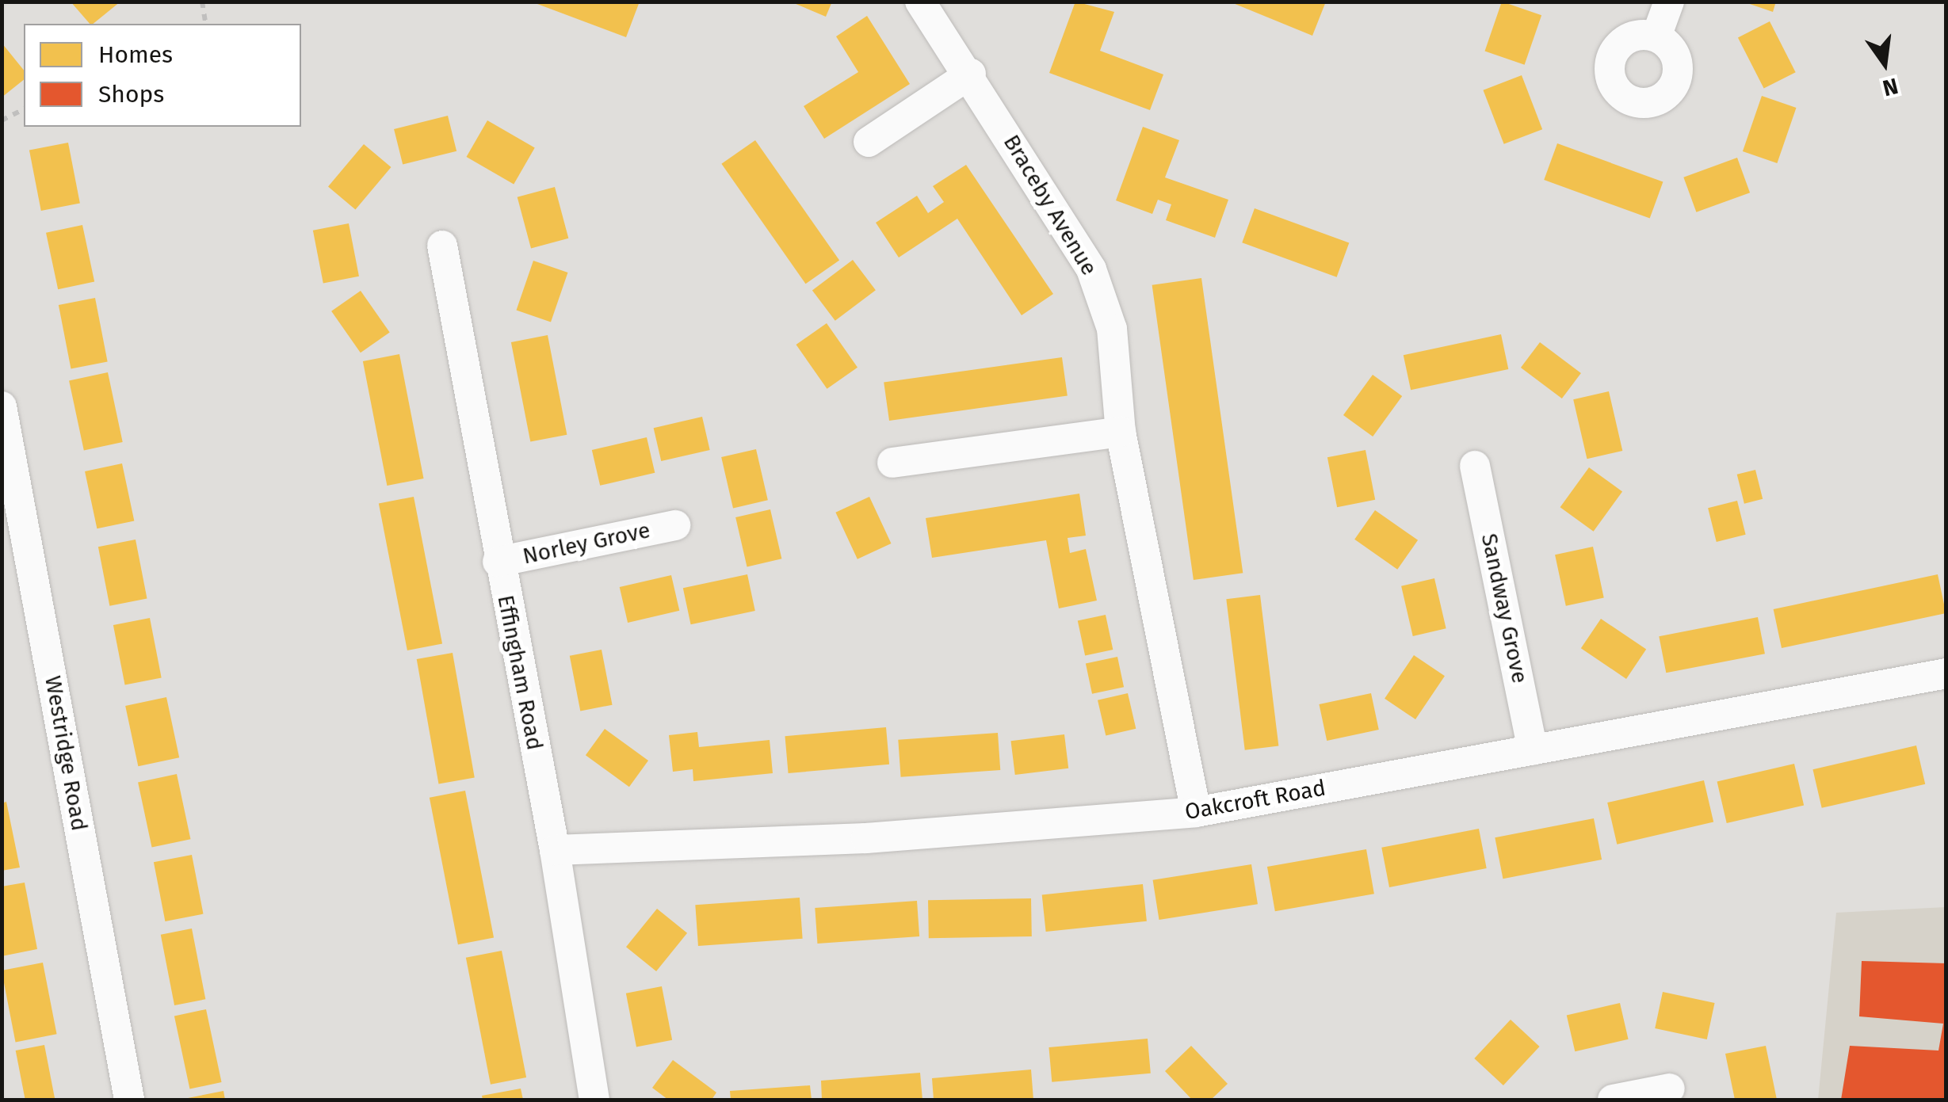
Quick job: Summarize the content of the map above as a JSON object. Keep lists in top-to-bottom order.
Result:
{
  "streets": {
    "street": [
      "Braceby Avenue",
      "Norley Grove",
      "Sandway Grove",
      "Effingham Road",
      "Westridge Road",
      "Oakcroft Road"
    ]
  },
  "crossings": [
    ["Braceby Avenue", "Oakcroft Road"],
    ["Norley Grove", "Effingham Road"],
    ["Sandway Grove", "Oakcroft Road"],
    ["Effingham Road", "Oakcroft Road"]
  ],
  "legend": ["Homes", "Shops"],
  "north": "bottom"
}
